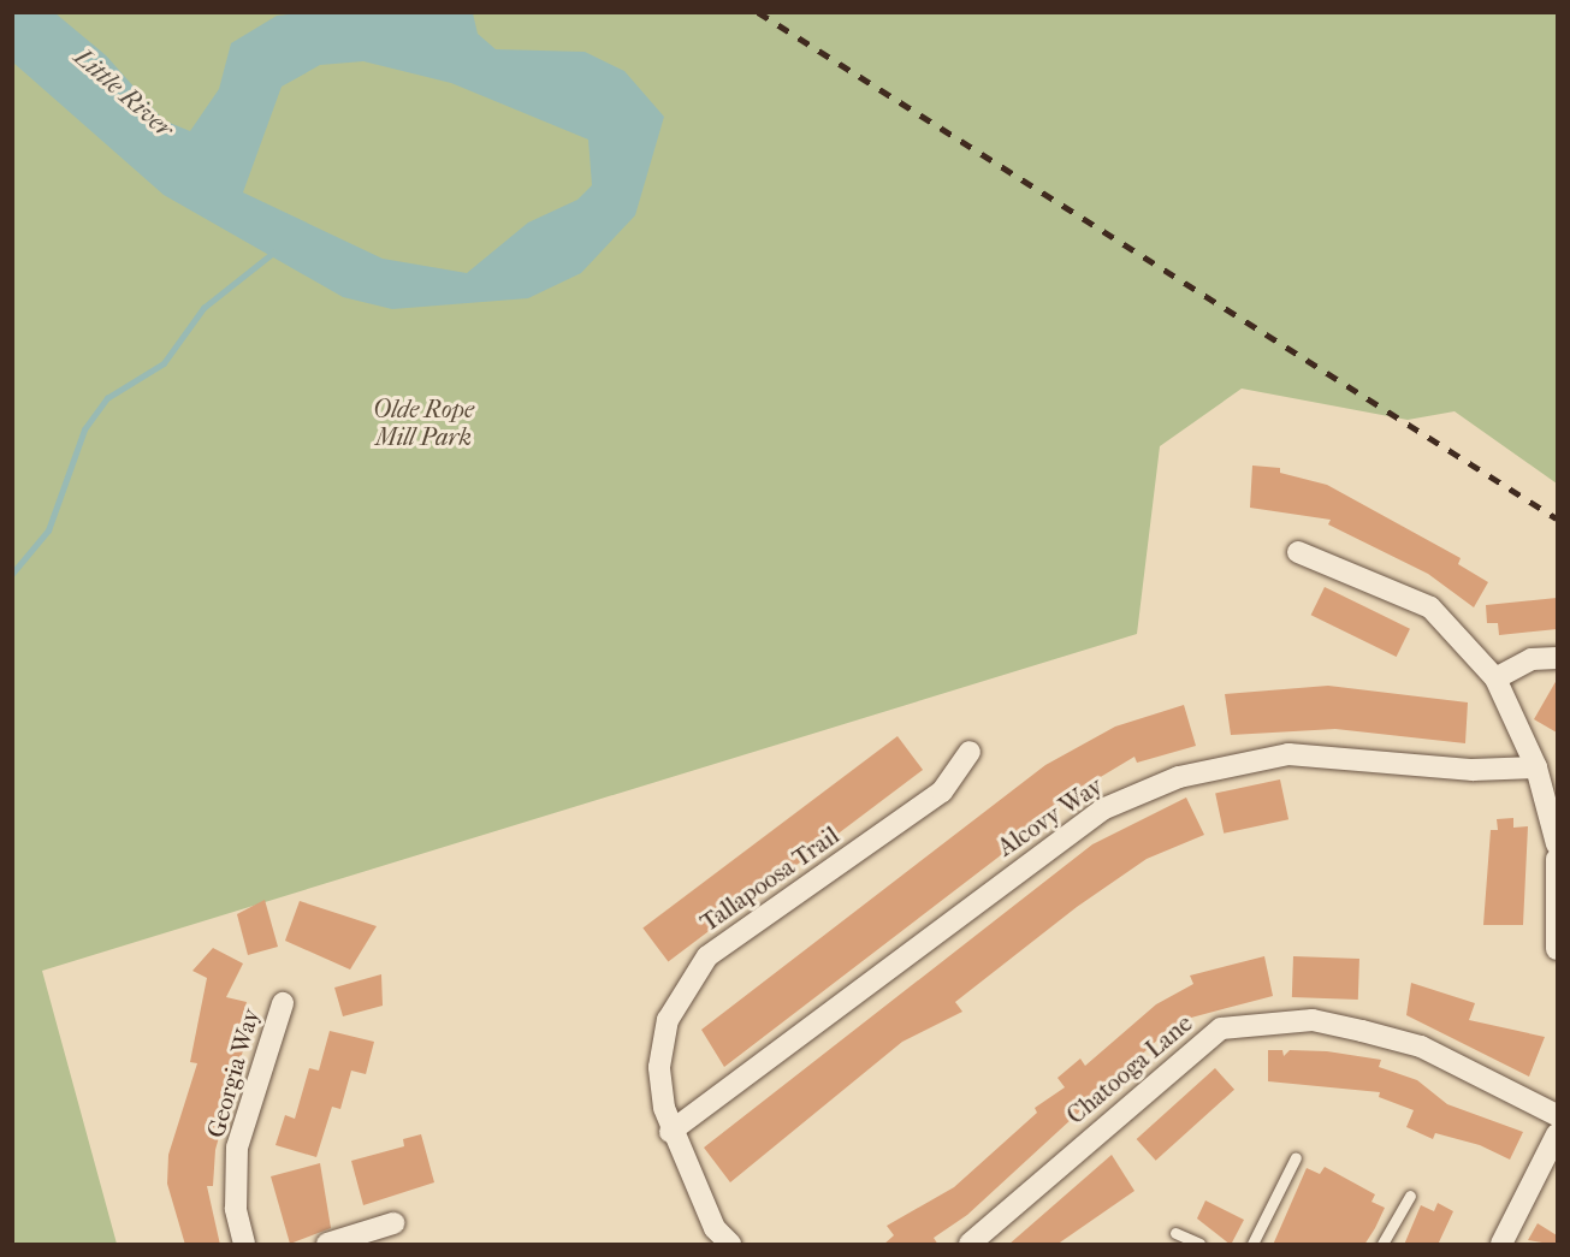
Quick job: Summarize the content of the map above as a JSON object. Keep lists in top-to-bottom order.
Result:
{
  "streets": {
    "street": [
      "Alcovy Way",
      "Tallapoosa Trail",
      "Chatooga Lane",
      "Georgia Way"
    ]
  },
  "crossings": [
    ["Alcovy Way", "Tallapoosa Trail"]
  ],
  "water": ["Little River"],
  "parks": ["Olde Rope Mill Park"]
}
